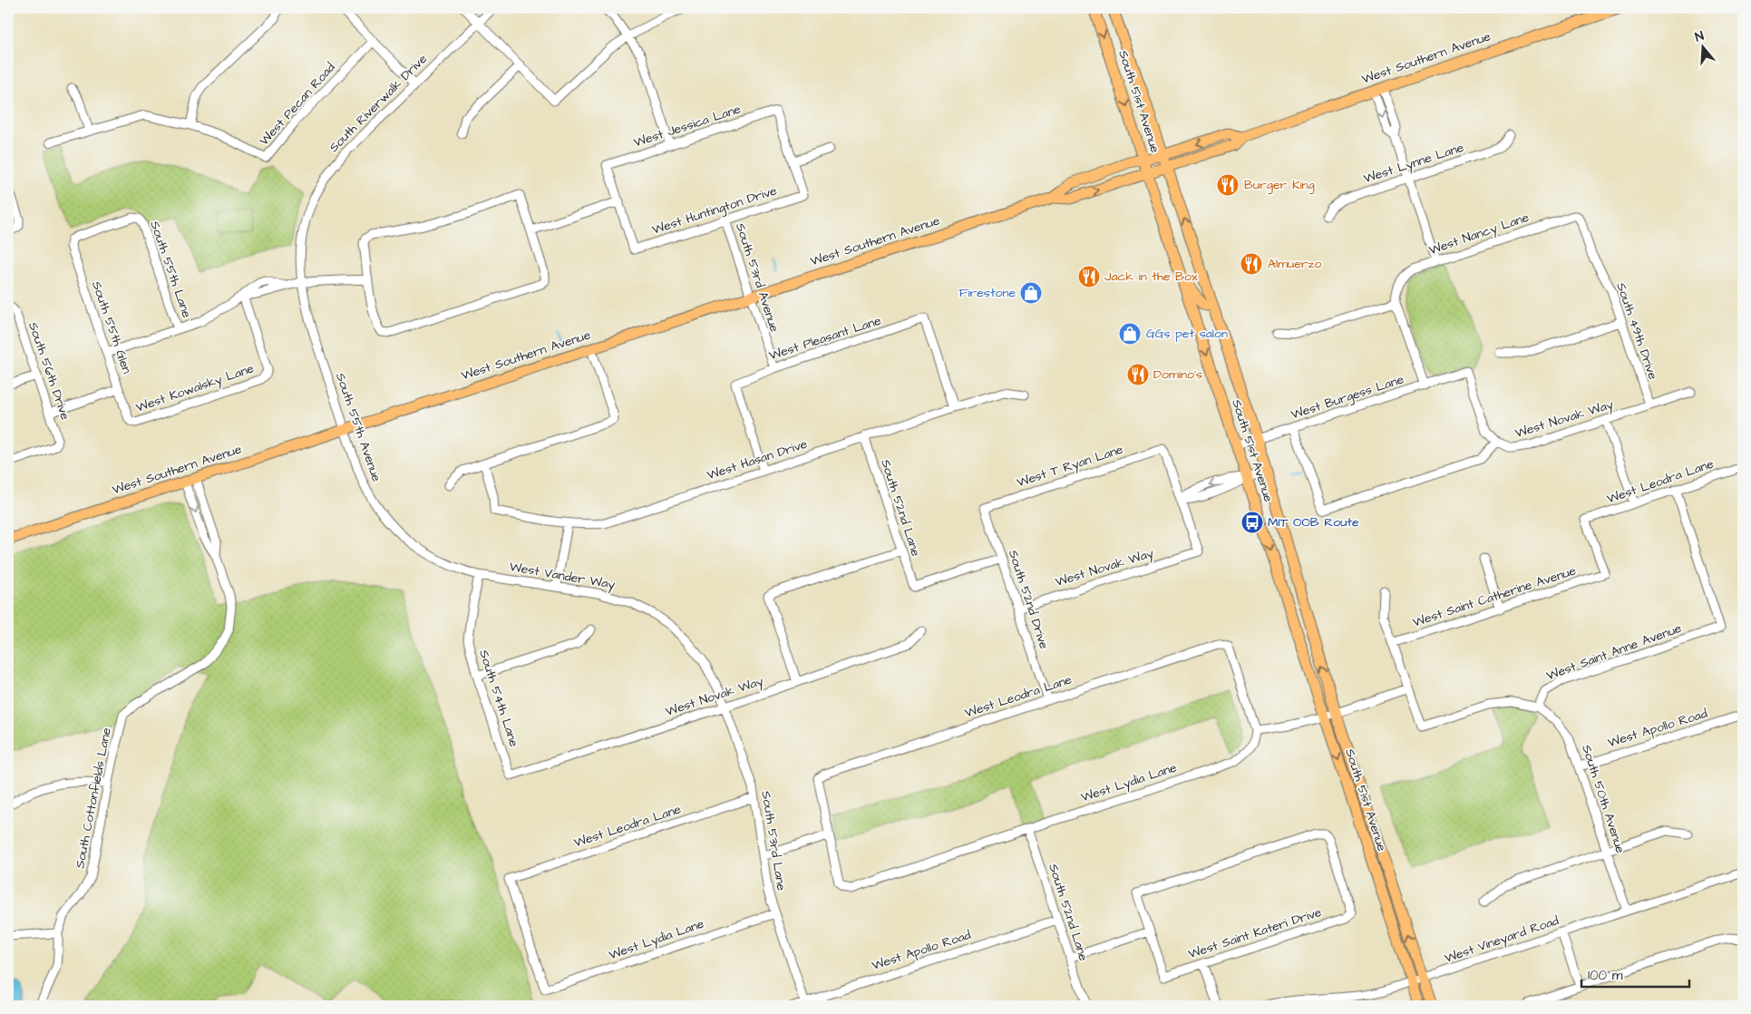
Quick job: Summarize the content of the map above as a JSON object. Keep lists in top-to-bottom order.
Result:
{
  "streets": {
    "main road": ["West Southern Avenue", "South 51st Avenue"],
    "street": [
      "South Riverwalk Drive",
      "West Pecan Road",
      "West Jessica Lane",
      "West Lynne Lane",
      "West Huntington Drive",
      "West Nancy Lane",
      "South 55th Lane",
      "South 53rd Avenue",
      "South 55th Glen",
      "South 49th Drive",
      "West Pleasant Lane",
      "South 56th Drive",
      "West Kowalsky Lane",
      "West Burgess Lane",
      "West Novak Way",
      "South 55th Avenue",
      "West Hasan Drive",
      "West T Ryan Lane",
      "West Leodra Lane",
      "South 52nd Lane",
      "West Vander Way",
      "West Saint Catherine Avenue",
      "South 52nd Drive",
      "West Saint Anne Avenue",
      "South 54th Lane",
      "West Apollo Road",
      "West Lydia Lane",
      "South Cottonfields Lane",
      "South 50th Avenue",
      "South 53rd Lane",
      "West Saint Kateri Drive",
      "West Vineyard Road"
    ]
  },
  "crossings": [
    ["West Southern Avenue", "South 51st Avenue"],
    ["West Southern Avenue", "South 53rd Avenue"],
    ["West Southern Avenue", "South 55th Avenue"],
    ["West Southern Avenue", "South Cottonfields Lane"],
    ["South 51st Avenue", "West Burgess Lane"],
    ["South 51st Avenue", "West Vineyard Road"],
    ["South Riverwalk Drive", "South 55th Avenue"],
    ["West Jessica Lane", "West Huntington Drive"],
    ["West Huntington Drive", "South 53rd Avenue"],
    ["West Nancy Lane", "South 49th Drive"],
    ["South 55th Lane", "South 55th Glen"],
    ["South 53rd Avenue", "West Pleasant Lane"],
    ["South 55th Glen", "West Kowalsky Lane"],
    ["South 49th Drive", "West Novak Way"],
    ["West Pleasant Lane", "West Hasan Drive"],
    ["West Burgess Lane", "West Novak Way"],
    ["West Novak Way", "West T Ryan Lane"],
    ["West Novak Way", "West Vander Way"],
    ["West Novak Way", "South 52nd Drive"],
    ["West Novak Way", "South 54th Lane"],
    ["West Novak Way", "South 53rd Lane"],
    ["South 55th Avenue", "West Vander Way"],
    ["South 55th Avenue", "South 54th Lane"],
    ["West Hasan Drive", "South 52nd Lane"],
    ["West T Ryan Lane", "South 52nd Drive"],
    ["West Leodra Lane", "West Saint Catherine Avenue"],
    ["West Leodra Lane", "South 52nd Drive"],
    ["West Leodra Lane", "West Saint Anne Avenue"],
    ["West Leodra Lane", "West Lydia Lane"],
    ["West Leodra Lane", "South 53rd Lane"],
    ["South 52nd Lane", "South 52nd Drive"],
    ["South 52nd Lane", "West Apollo Road"],
    ["South 52nd Lane", "West Lydia Lane"],
    ["West Vander Way", "South 54th Lane"],
    ["West Vander Way", "South 53rd Lane"],
    ["West Saint Anne Avenue", "South 50th Avenue"],
    ["West Apollo Road", "South 50th Avenue"],
    ["West Apollo Road", "South 53rd Lane"],
    ["West Lydia Lane", "South 53rd Lane"],
    ["South 50th Avenue", "West Vineyard Road"]
  ],
  "places": {
    "restaurant": [
      "Burger King",
      "Almuerzo",
      "Jack in the Box",
      "Domino's"
    ],
    "shop": ["Firestone", "GGs pet salon"],
    "bus stop": ["MIT OOB Route"]
  },
  "scale_bar": "100 m",
  "north": "top"
}
